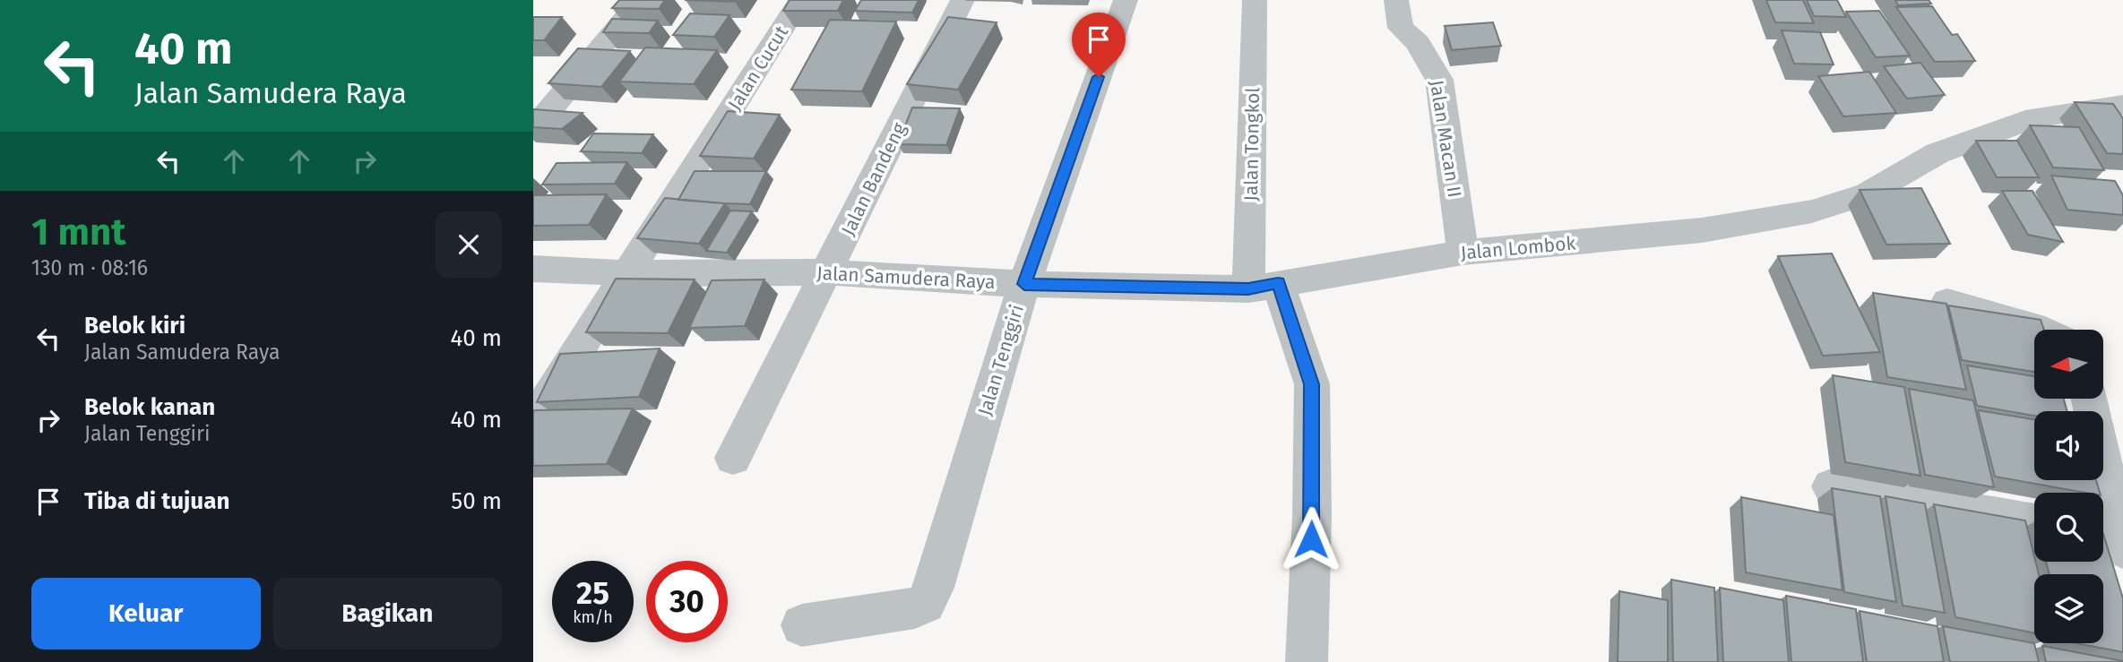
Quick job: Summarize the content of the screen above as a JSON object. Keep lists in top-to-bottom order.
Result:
{
  "streets": {
    "street": [
      "Jalan Cucut",
      "Jalan Macan II",
      "Jalan Tongkol",
      "Jalan Bandeng",
      "Jalan Lombok",
      "Jalan Samudera Raya",
      "Jalan Tenggiri"
    ]
  },
  "crossings": [
    ["Jalan Cucut", "Jalan Samudera Raya"],
    ["Jalan Macan II", "Jalan Lombok"],
    ["Jalan Tongkol", "Jalan Lombok"],
    ["Jalan Tongkol", "Jalan Samudera Raya"],
    ["Jalan Bandeng", "Jalan Samudera Raya"],
    ["Jalan Lombok", "Jalan Samudera Raya"],
    ["Jalan Samudera Raya", "Jalan Tenggiri"]
  ],
  "north": "left",
  "page": {
    "turn": ["40 m", "Jalan Samudera Raya"],
    "heading": ["1 mnt", "130 m · 08:16"],
    "list": [
      {
        "name": "Belok kiri",
        "note": "Jalan Samudera Raya",
        "value": "40 m"
      },
      {
        "name": "Belok kanan",
        "note": "Jalan Tenggiri",
        "value": "40 m"
      },
      {
        "name": "Tiba di tujuan",
        "value": "50 m"
      }
    ],
    "speed": "25 km/h",
    "limit": "30",
    "buttons": ["Keluar", "Bagikan"]
  }
}
